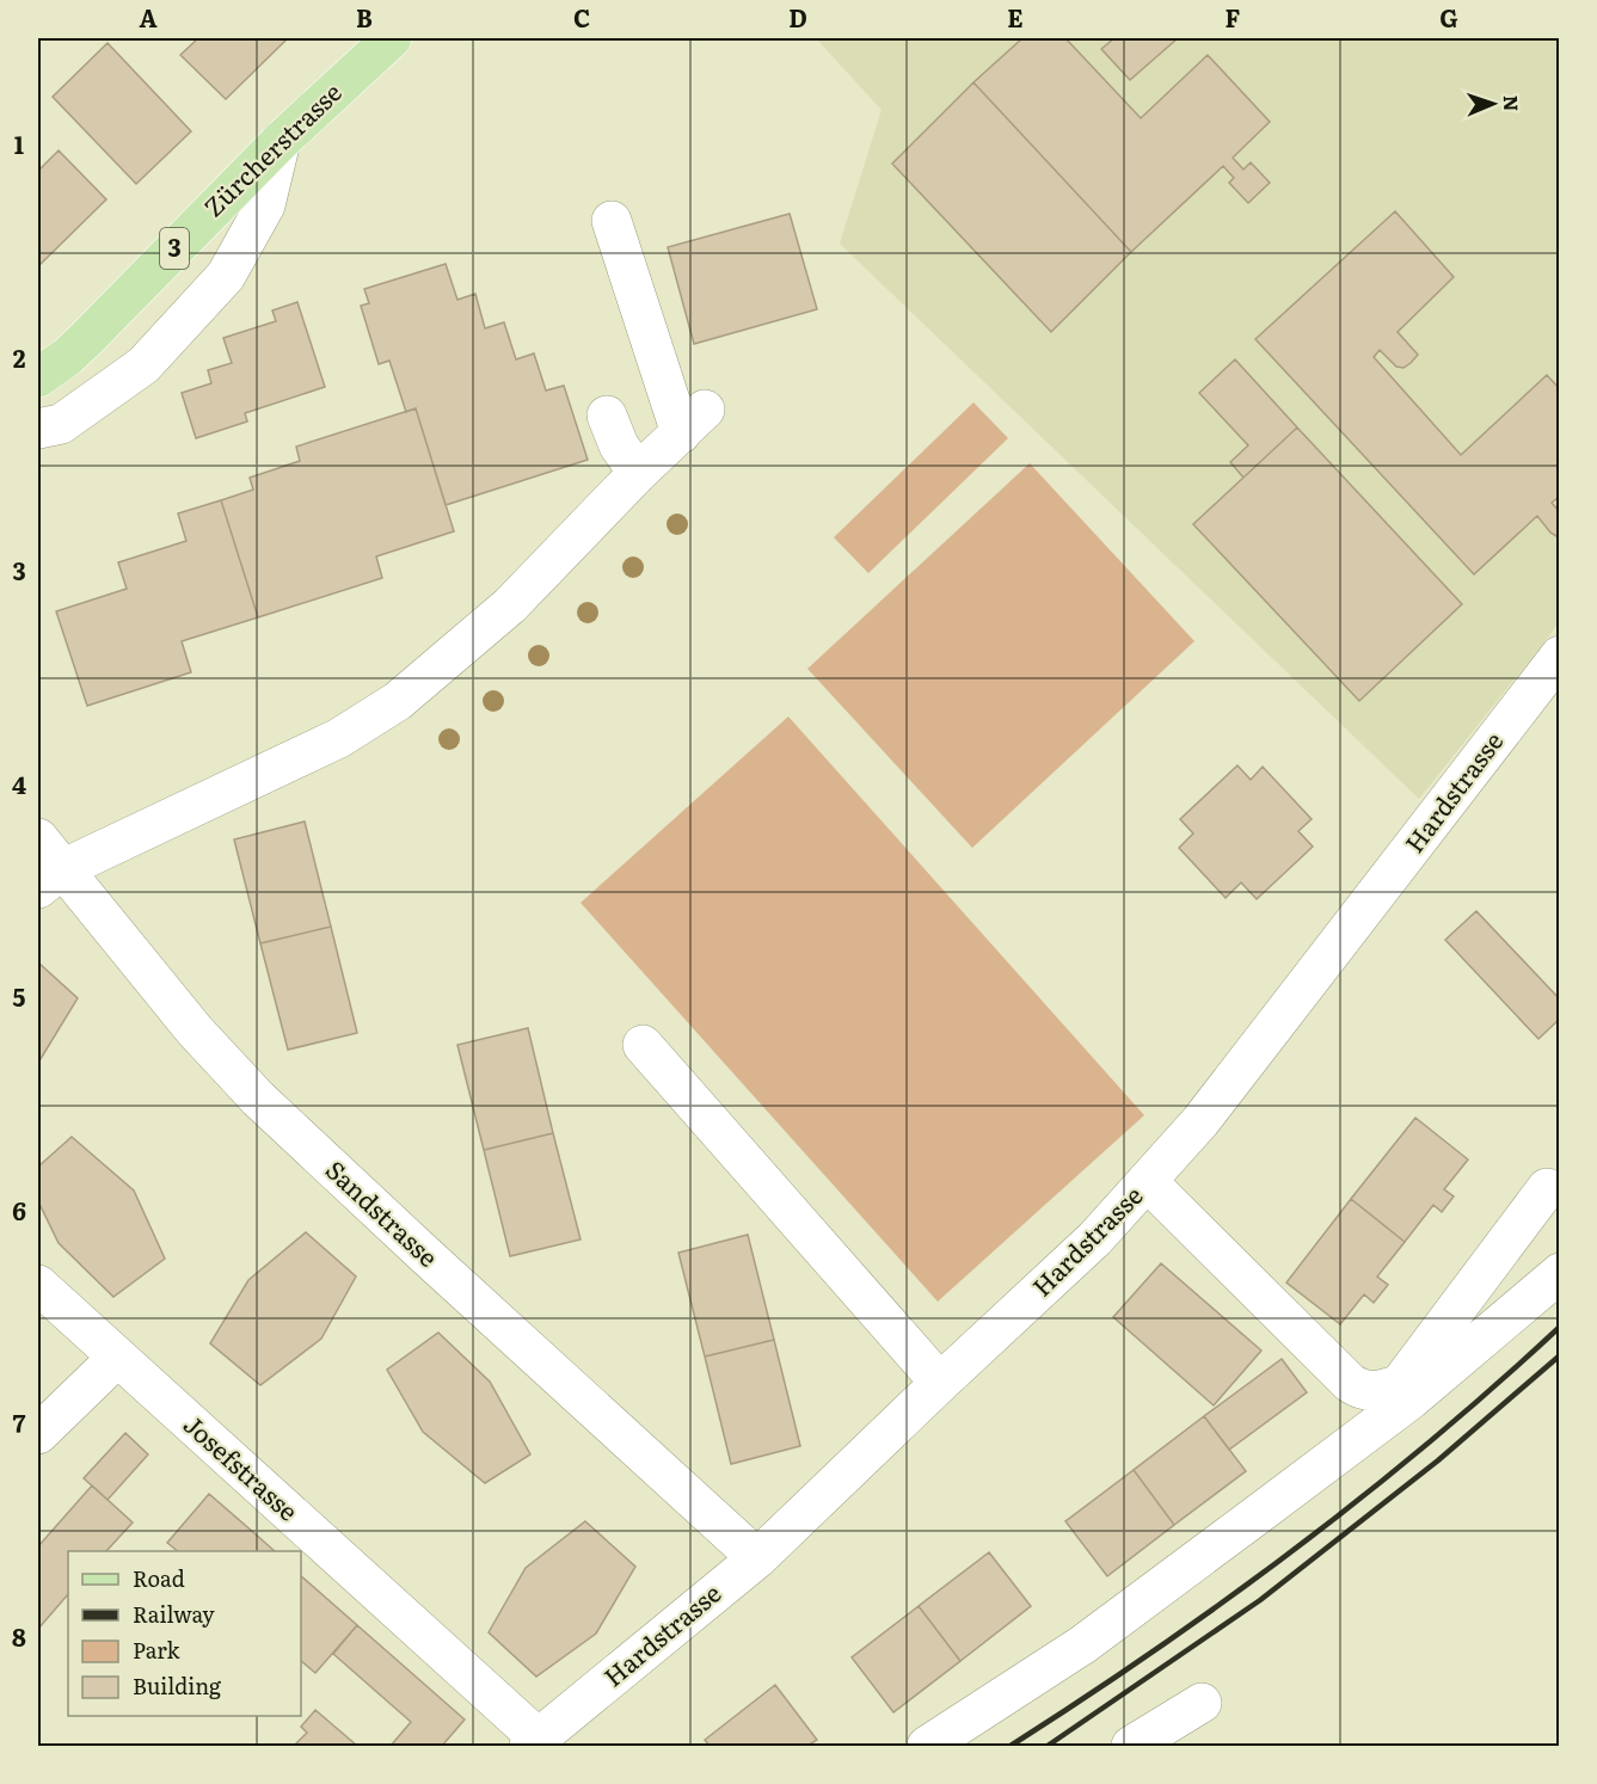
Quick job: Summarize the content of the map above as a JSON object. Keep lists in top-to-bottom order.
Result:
{
  "streets": {
    "main road": ["Zürcherstrasse", "3"],
    "street": ["Hardstrasse", "Sandstrasse", "Josefstrasse"]
  },
  "crossings": [
    ["Hardstrasse", "Sandstrasse"],
    ["Hardstrasse", "Josefstrasse"]
  ],
  "legend": [
    "Road",
    "Railway",
    "Park",
    "Building"
  ],
  "north": "right",
  "grid": {
    "columns": [
      "A",
      "B",
      "C",
      "D",
      "E",
      "F",
      "G"
    ],
    "rows": [
      "1",
      "2",
      "3",
      "4",
      "5",
      "6",
      "7",
      "8"
    ]
  }
}
